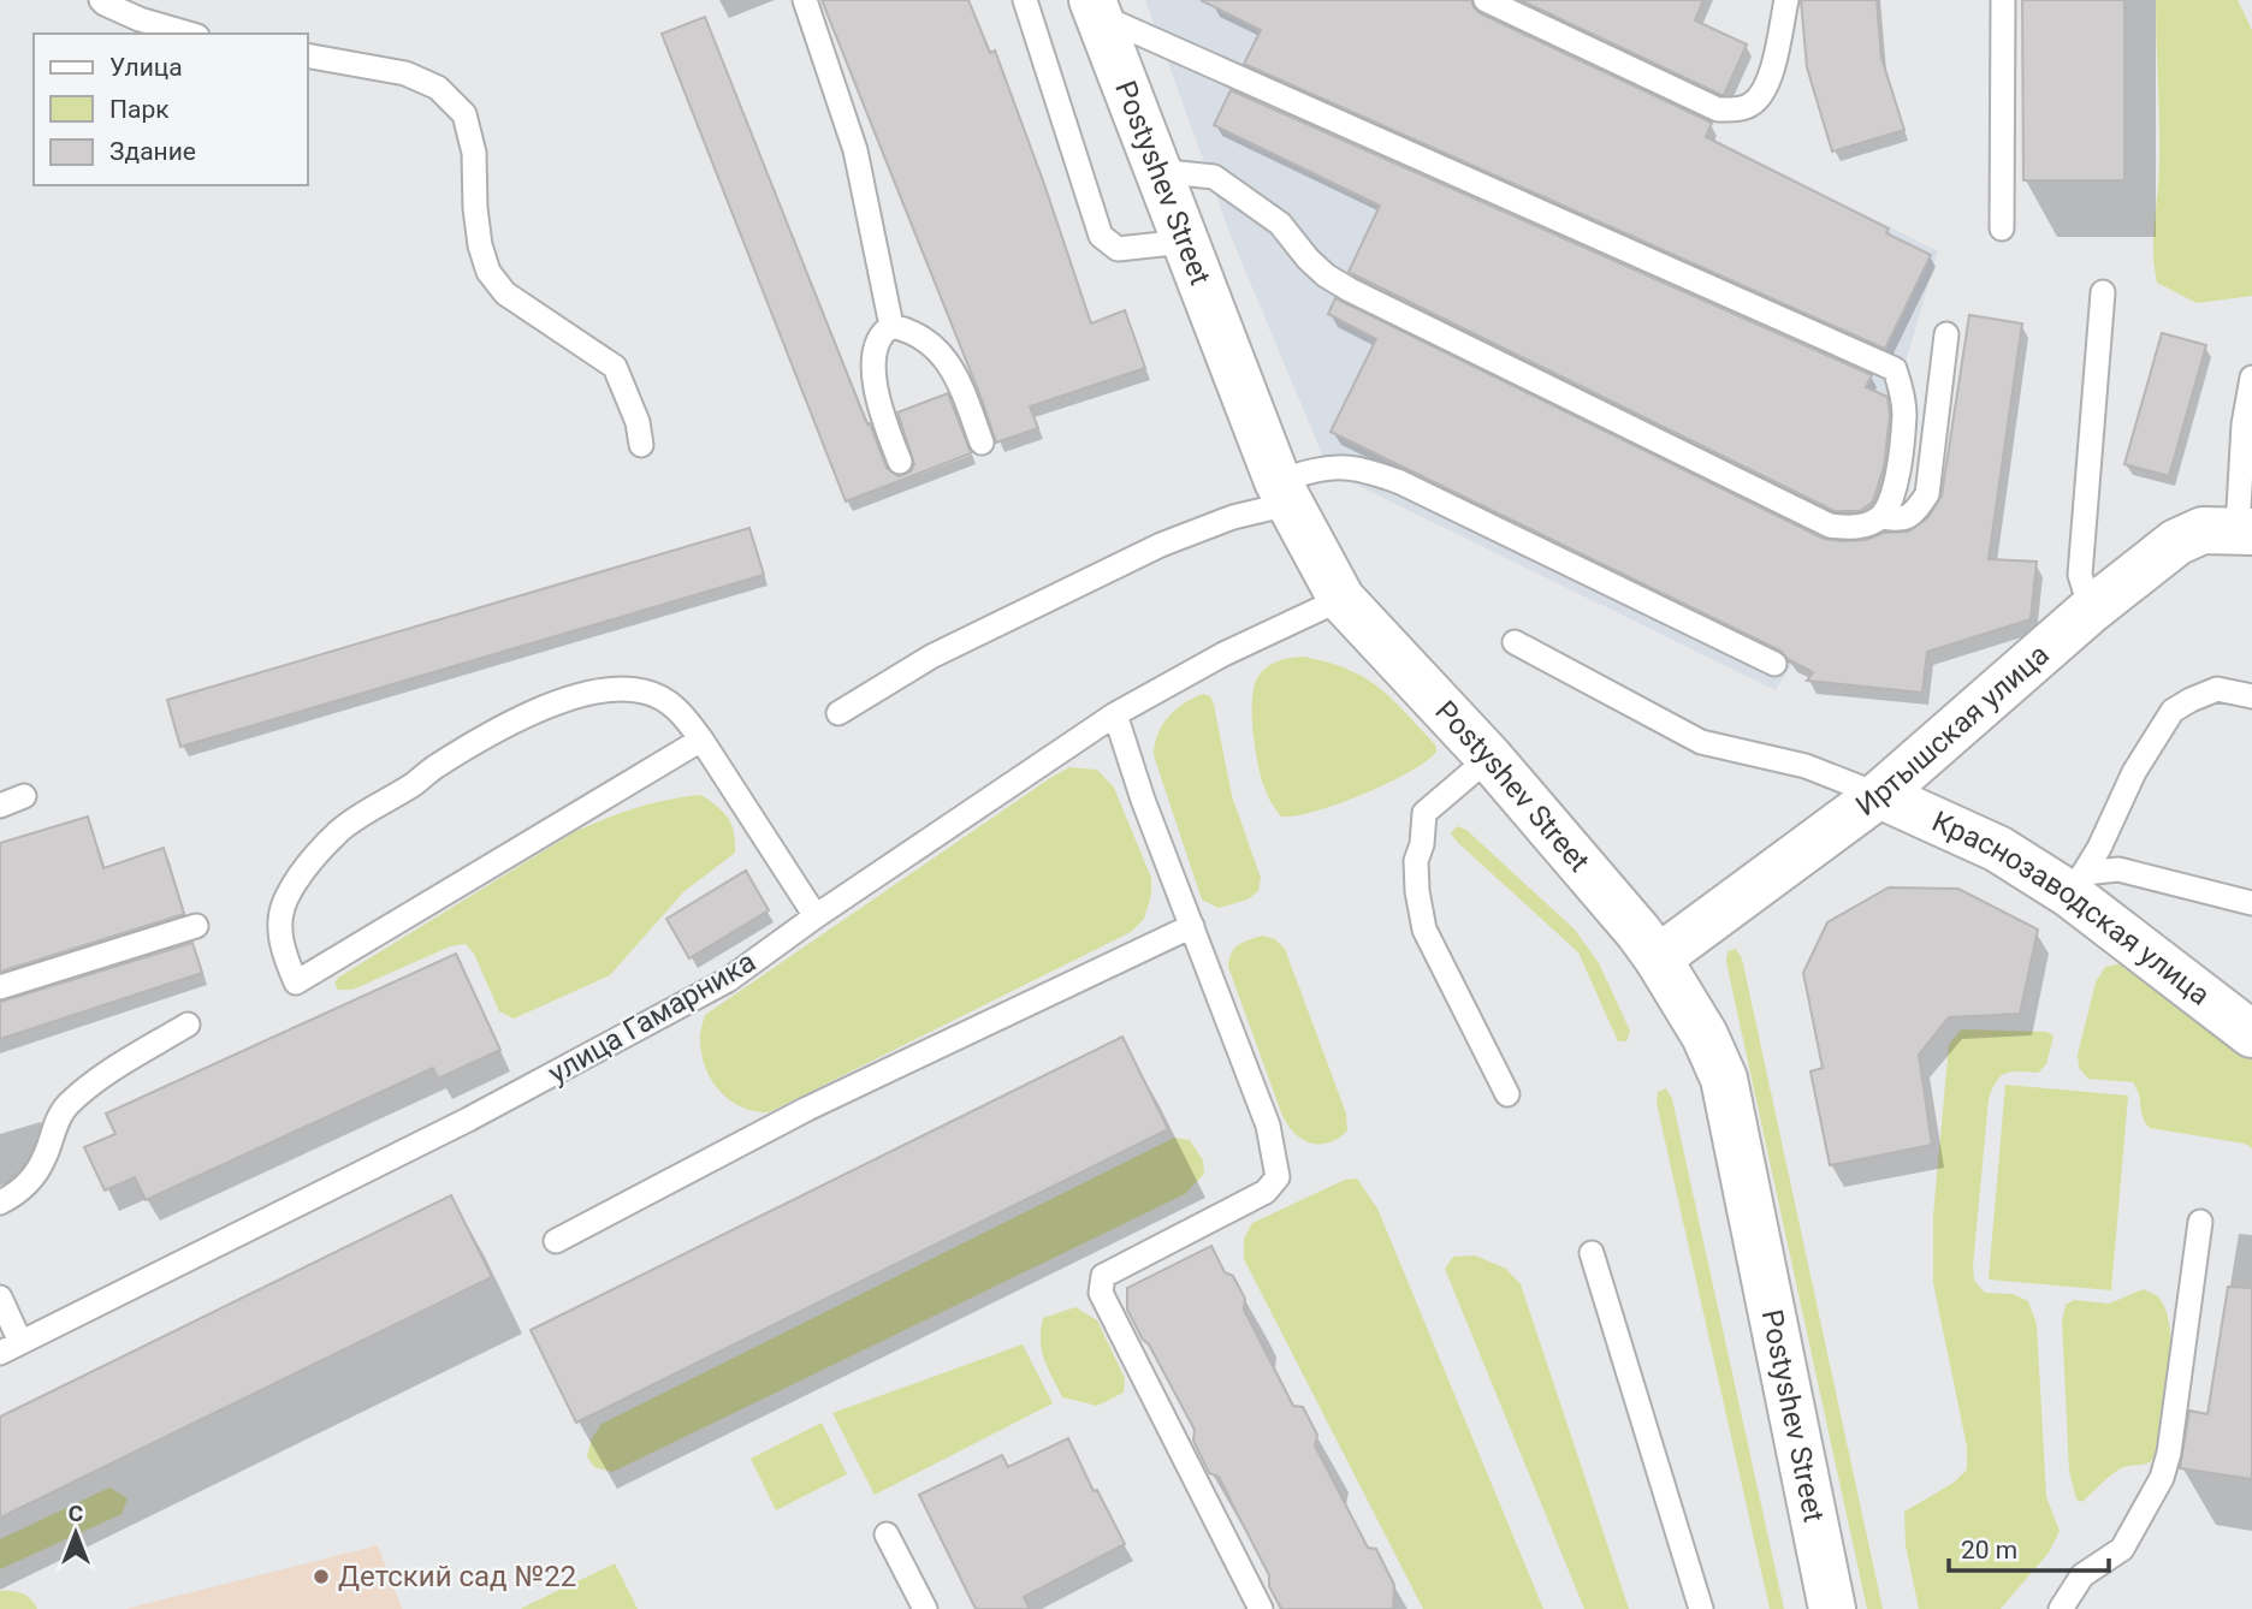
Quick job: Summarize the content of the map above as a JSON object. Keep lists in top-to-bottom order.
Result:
{
  "streets": {
    "main road": ["Postyshev Street", "Иртышская улица", "Краснозаводская улица"],
    "lane": ["улица Гамарника"]
  },
  "crossings": [
    ["Postyshev Street", "Иртышская улица"],
    ["Postyshev Street", "улица Гамарника"],
    ["Иртышская улица", "Краснозаводская улица"]
  ],
  "places": ["Детский сад №22"],
  "legend": ["Улица", "Парк", "Здание"],
  "scale_bar": "20 m",
  "north": "top"
}
